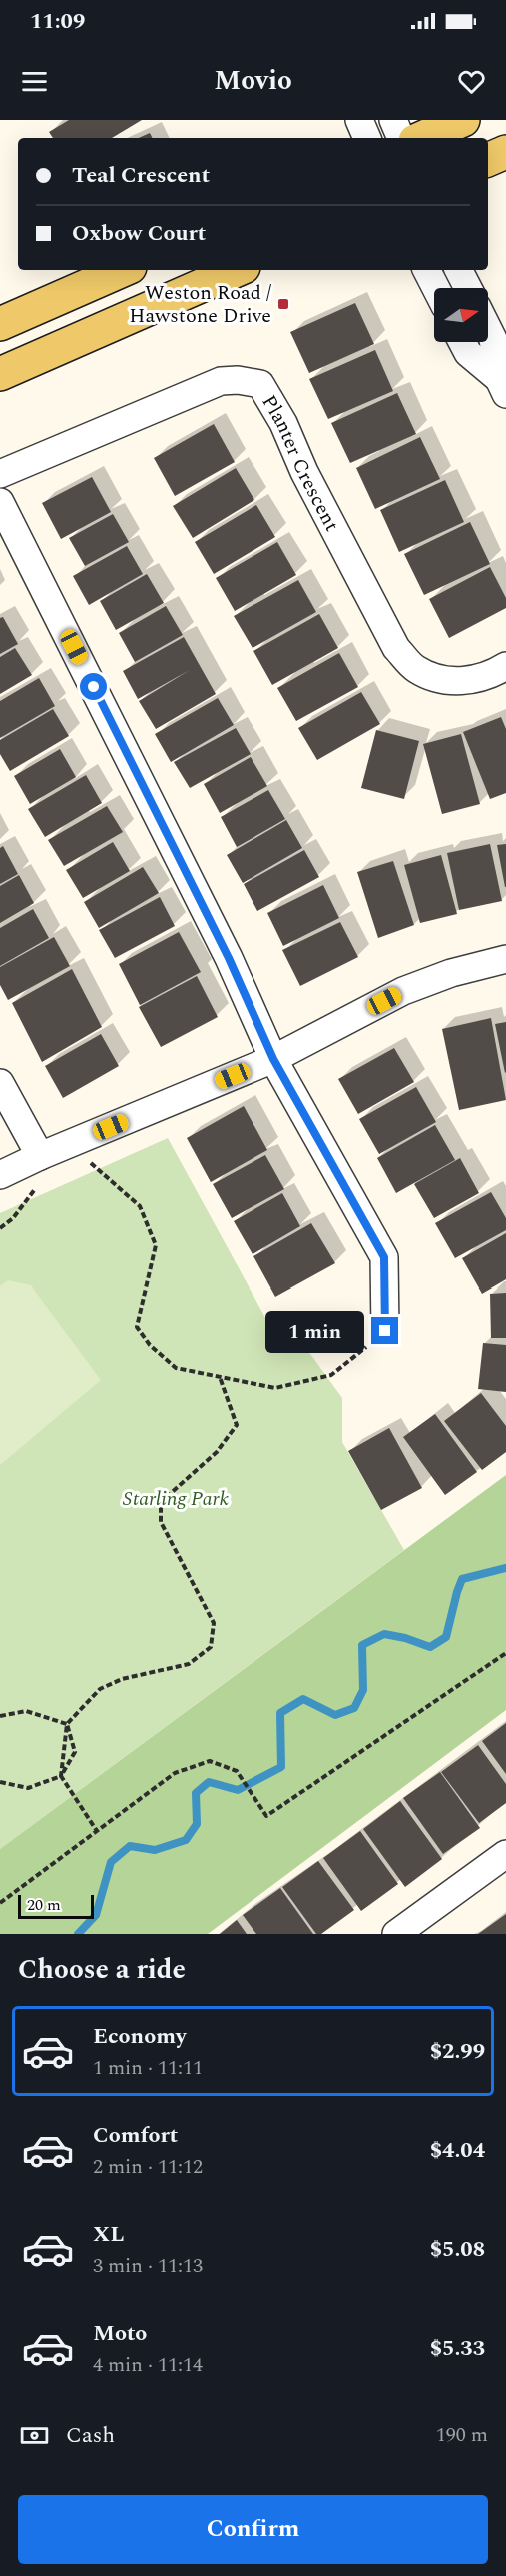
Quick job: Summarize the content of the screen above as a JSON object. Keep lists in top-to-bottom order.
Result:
{
  "streets": {
    "street": ["Planter Crescent"]
  },
  "parks": ["Starling Park"],
  "places": {
    "transit": ["Weston Road / Hawstone Drive"]
  },
  "scale_bar": "20 m",
  "north": "right",
  "page": {
    "status": "11:09",
    "header": "Movio",
    "banner": ["Teal Crescent", "Oxbow Court"],
    "bubble": "1 min",
    "scale": "20 m",
    "heading": "Choose a ride",
    "list": [
      {
        "name": "Economy",
        "note": "1 min · 11:11",
        "value": "$2.99"
      },
      {
        "name": "Comfort",
        "note": "2 min · 11:12",
        "value": "$4.04"
      },
      {
        "name": "XL",
        "note": "3 min · 11:13",
        "value": "$5.08"
      },
      {
        "name": "Moto",
        "note": "4 min · 11:14",
        "value": "$5.33"
      }
    ],
    "pay": ["Cash", "190 m"],
    "buttons": "Confirm"
  }
}
